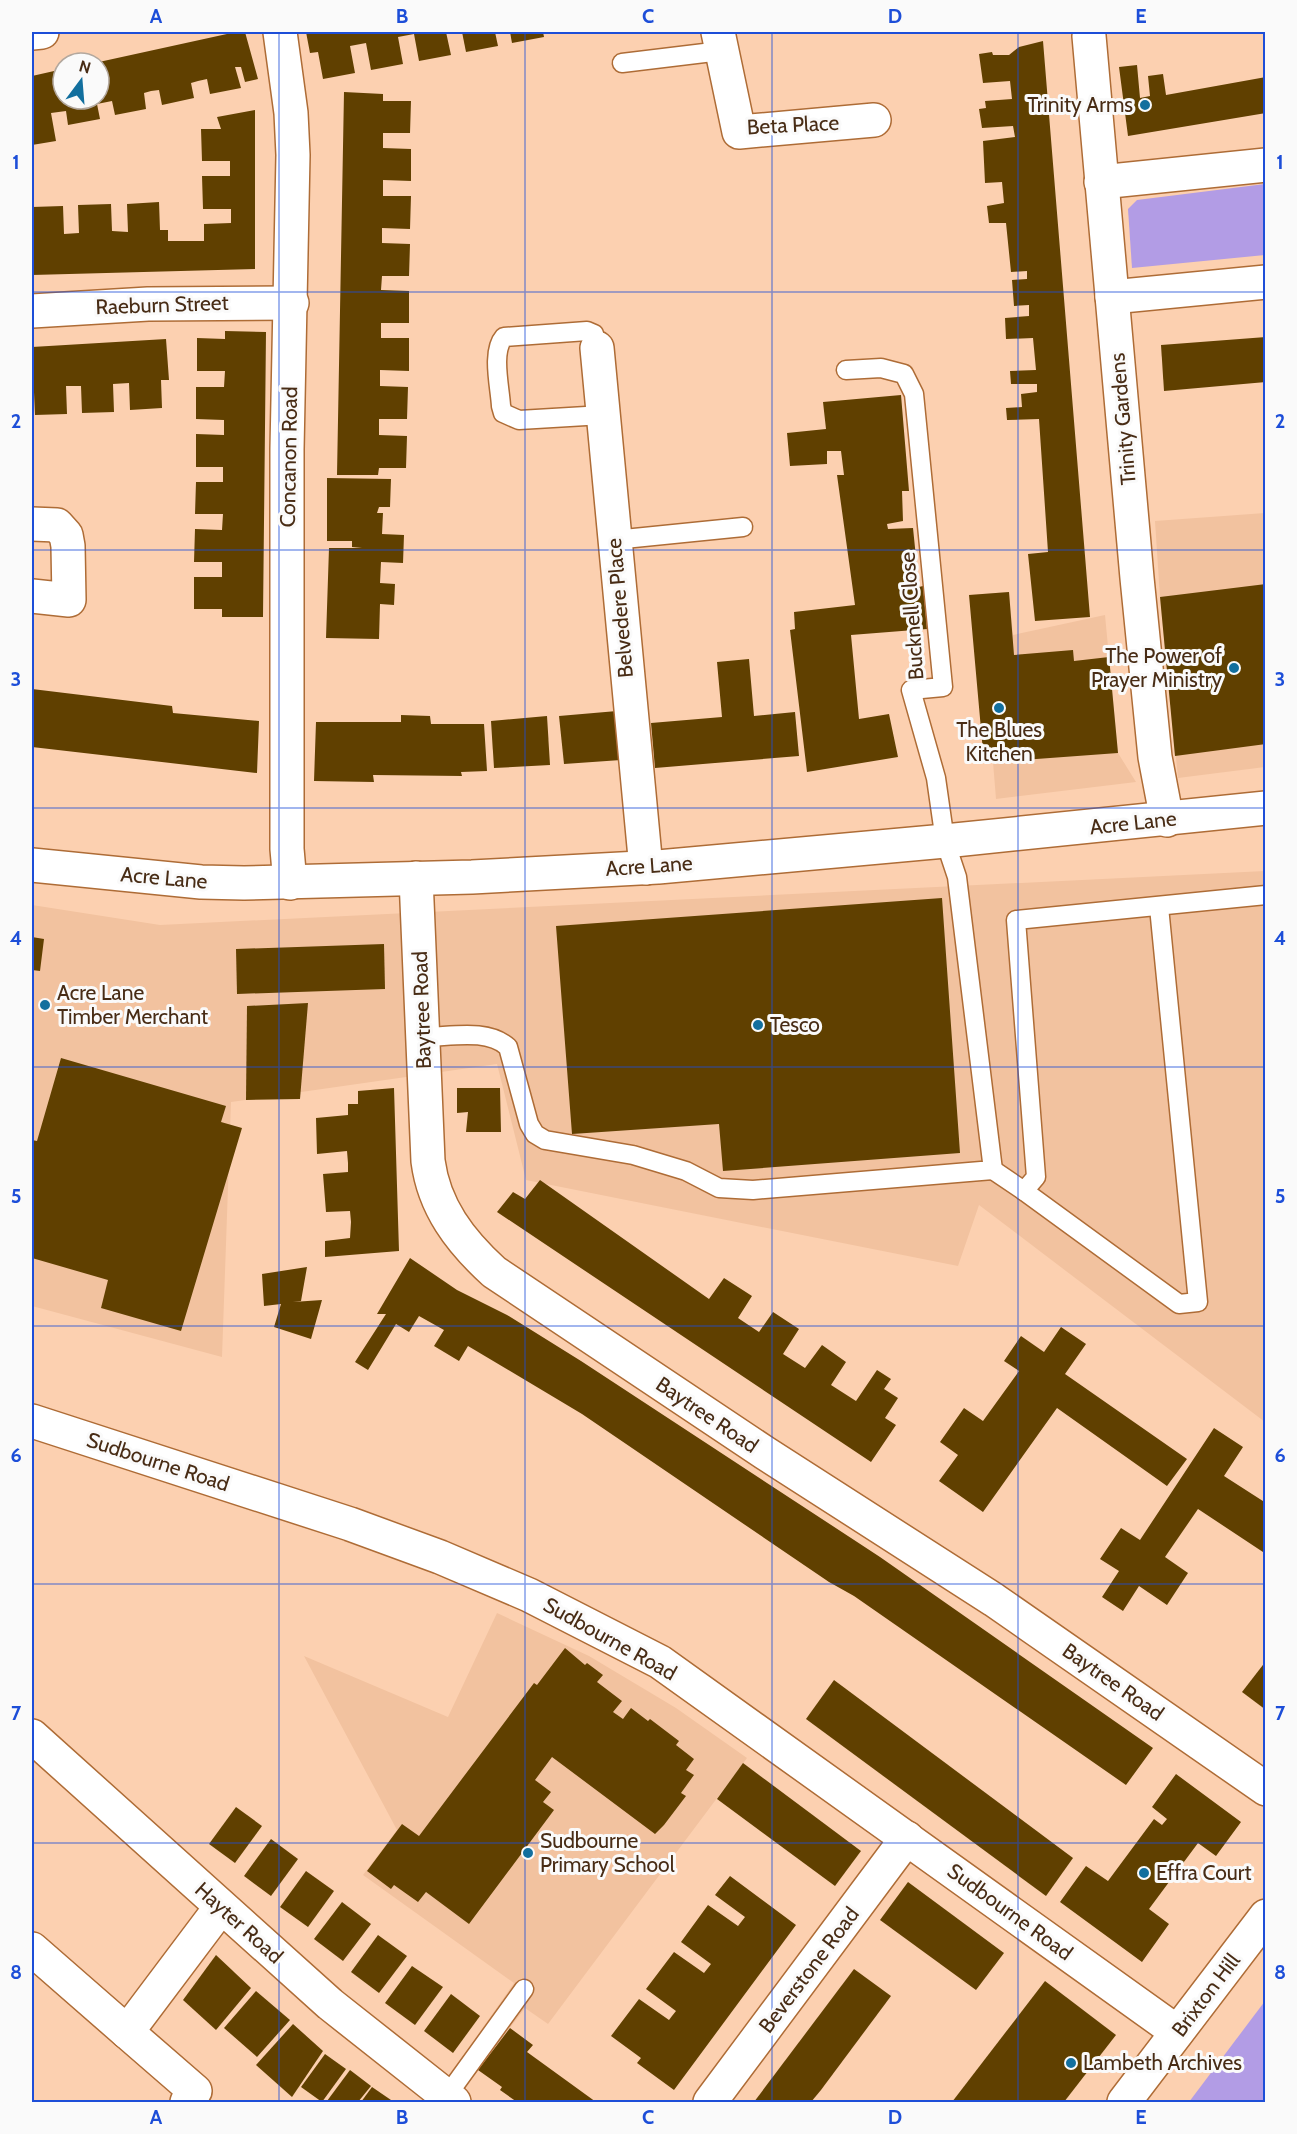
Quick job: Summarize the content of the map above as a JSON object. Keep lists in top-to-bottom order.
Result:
{
  "streets": {
    "main road": [
      "Beta Place",
      "Raeburn Street",
      "Trinity Gardens",
      "Concanon Road",
      "Belvedere Place",
      "Acre Lane",
      "Baytree Road",
      "Sudbourne Road",
      "Hayter Road",
      "Beverstone Road",
      "Brixton Hill"
    ],
    "lane": ["Bucknell Close"]
  },
  "crossings": [
    ["Raeburn Street", "Concanon Road"],
    ["Trinity Gardens", "Acre Lane"],
    ["Concanon Road", "Acre Lane"],
    ["Belvedere Place", "Acre Lane"],
    ["Bucknell Close", "Acre Lane"],
    ["Acre Lane", "Baytree Road"],
    ["Sudbourne Road", "Beverstone Road"],
    ["Sudbourne Road", "Brixton Hill"]
  ],
  "places": [
    "Trinity Arms",
    "The Power of Prayer Ministry",
    "The Blues Kitchen",
    "Acre Lane Timber Merchant",
    "Tesco",
    "Sudbourne Primary School",
    "Effra Court",
    "Lambeth Archives"
  ],
  "north": "top",
  "grid": {
    "columns": [
      "A",
      "B",
      "C",
      "D",
      "E"
    ],
    "rows": [
      "1",
      "2",
      "3",
      "4",
      "5",
      "6",
      "7",
      "8"
    ]
  }
}
